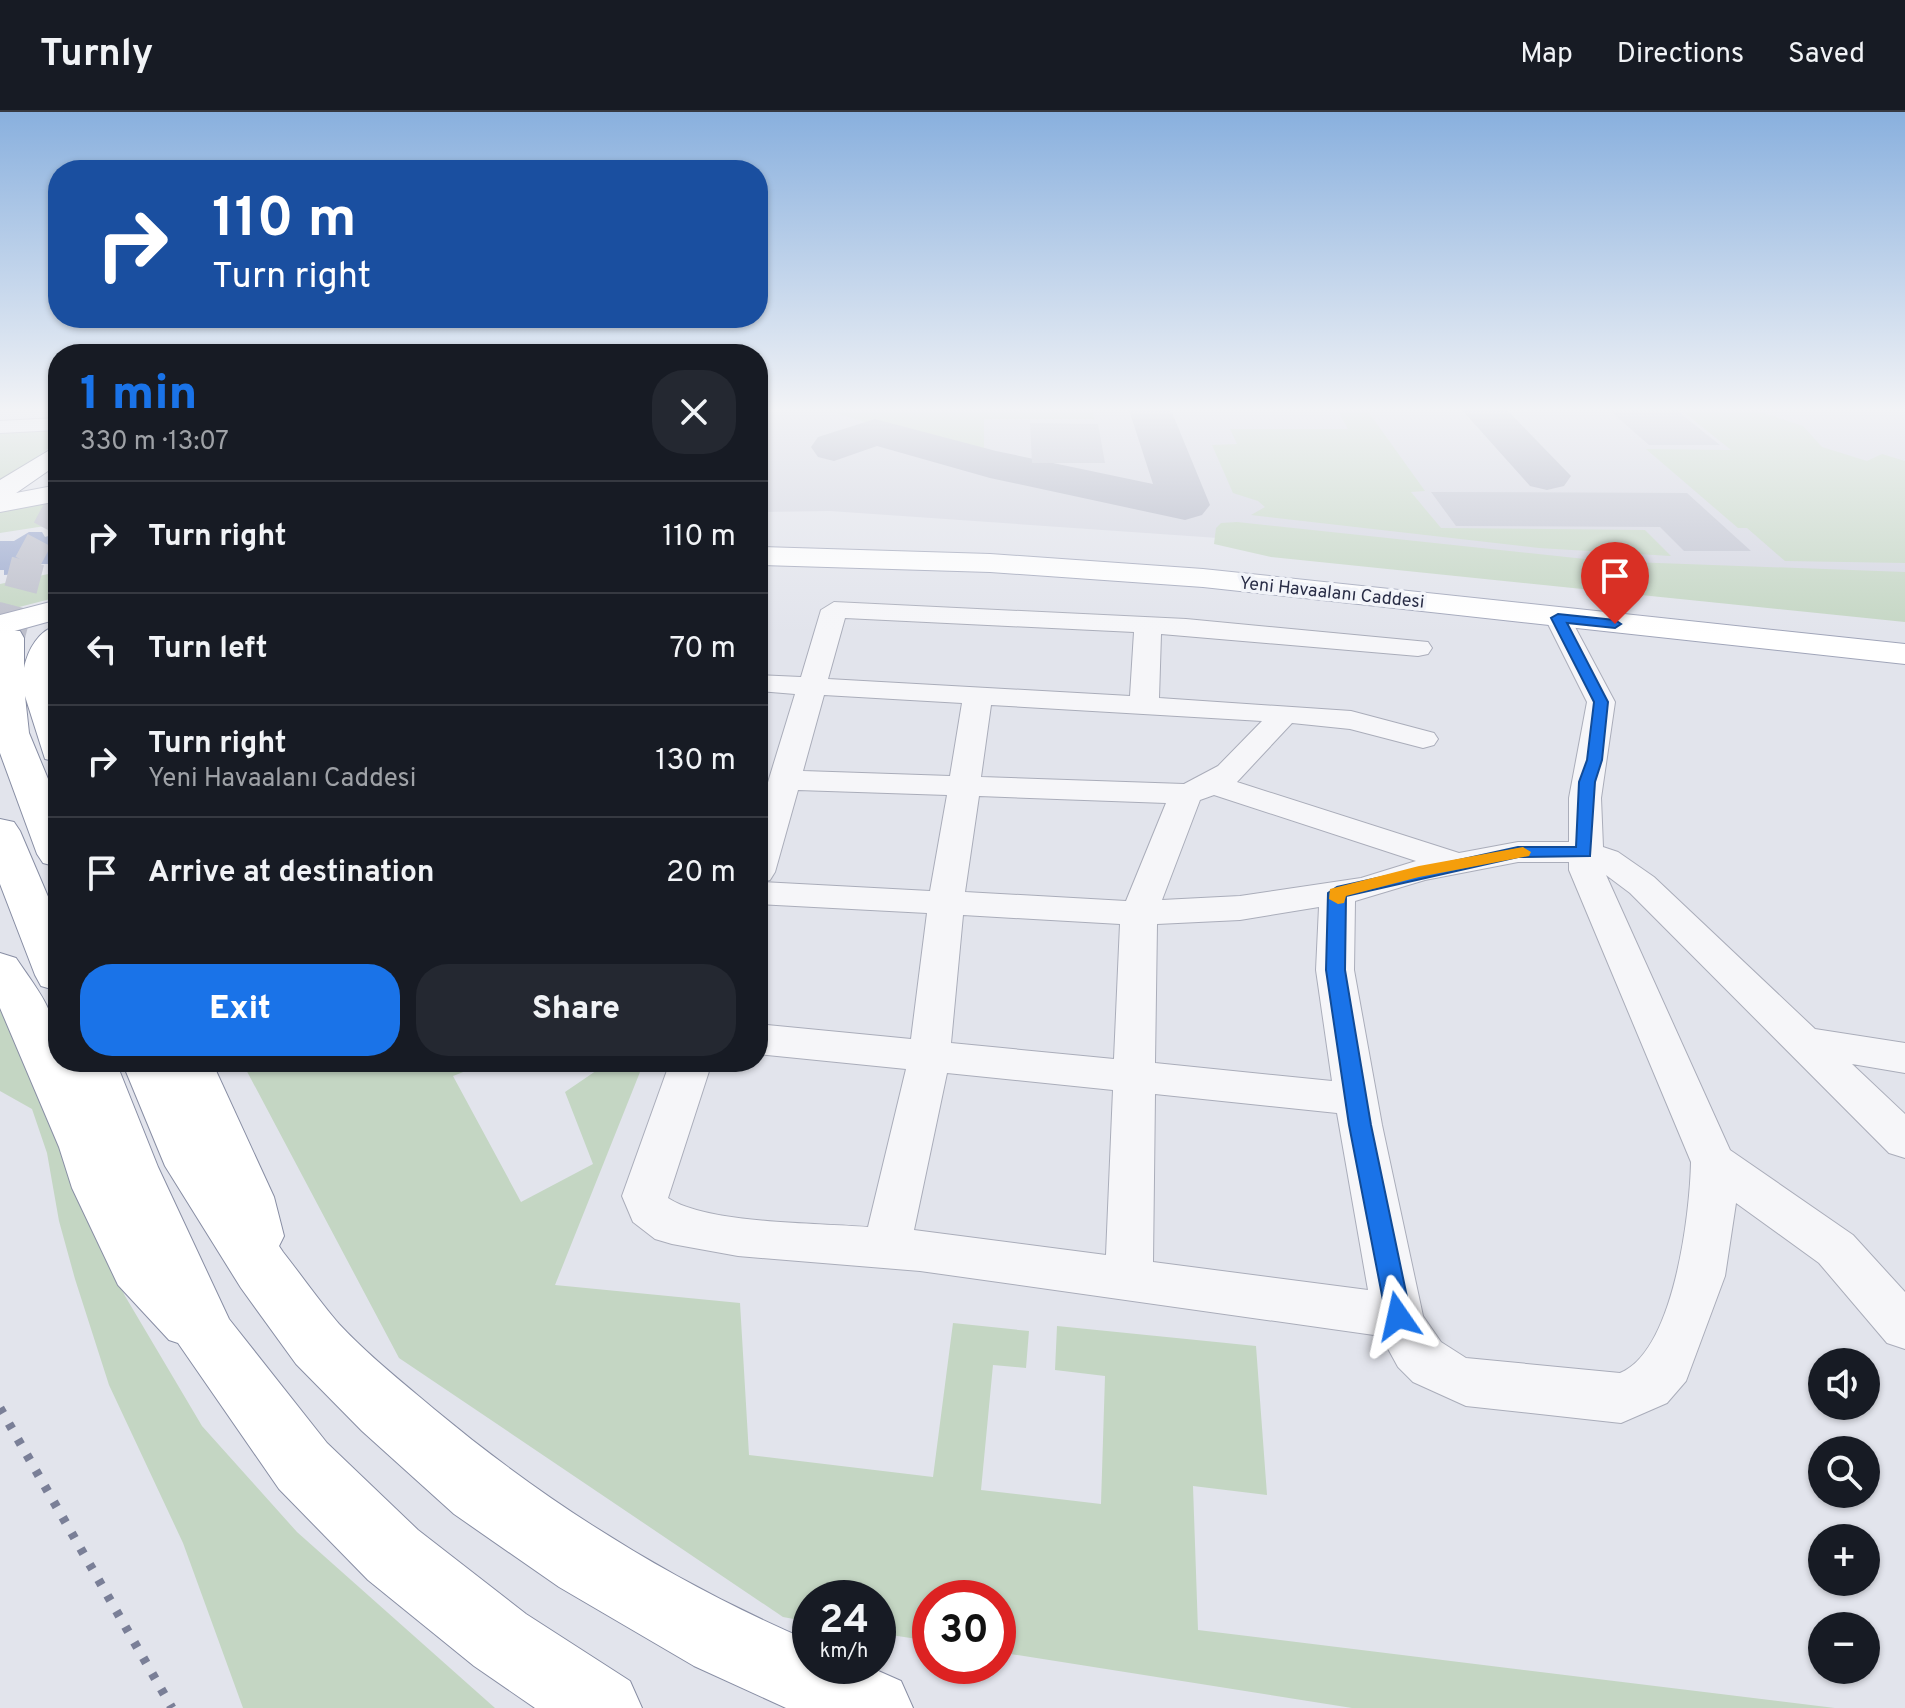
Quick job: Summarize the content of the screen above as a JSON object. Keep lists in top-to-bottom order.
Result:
{
  "streets": {
    "main road": ["Yeni Havaalanı Caddesi"]
  },
  "page": {
    "header": "Turnly",
    "nav": ["Map", "Directions", "Saved"],
    "turn": ["110 m", "Turn right"],
    "heading": ["1 min", "330 m · 13:07"],
    "list": [
      {
        "name": "Turn right",
        "value": "110 m"
      },
      {
        "name": "Turn left",
        "value": "70 m"
      },
      {
        "name": "Turn right",
        "note": "Yeni Havaalanı Caddesi",
        "value": "130 m"
      },
      {
        "name": "Arrive at destination",
        "value": "20 m"
      }
    ],
    "buttons": ["Exit", "Share"],
    "map_buttons": ["+", "−"],
    "speed": "24 km/h",
    "limit": "30"
  }
}
